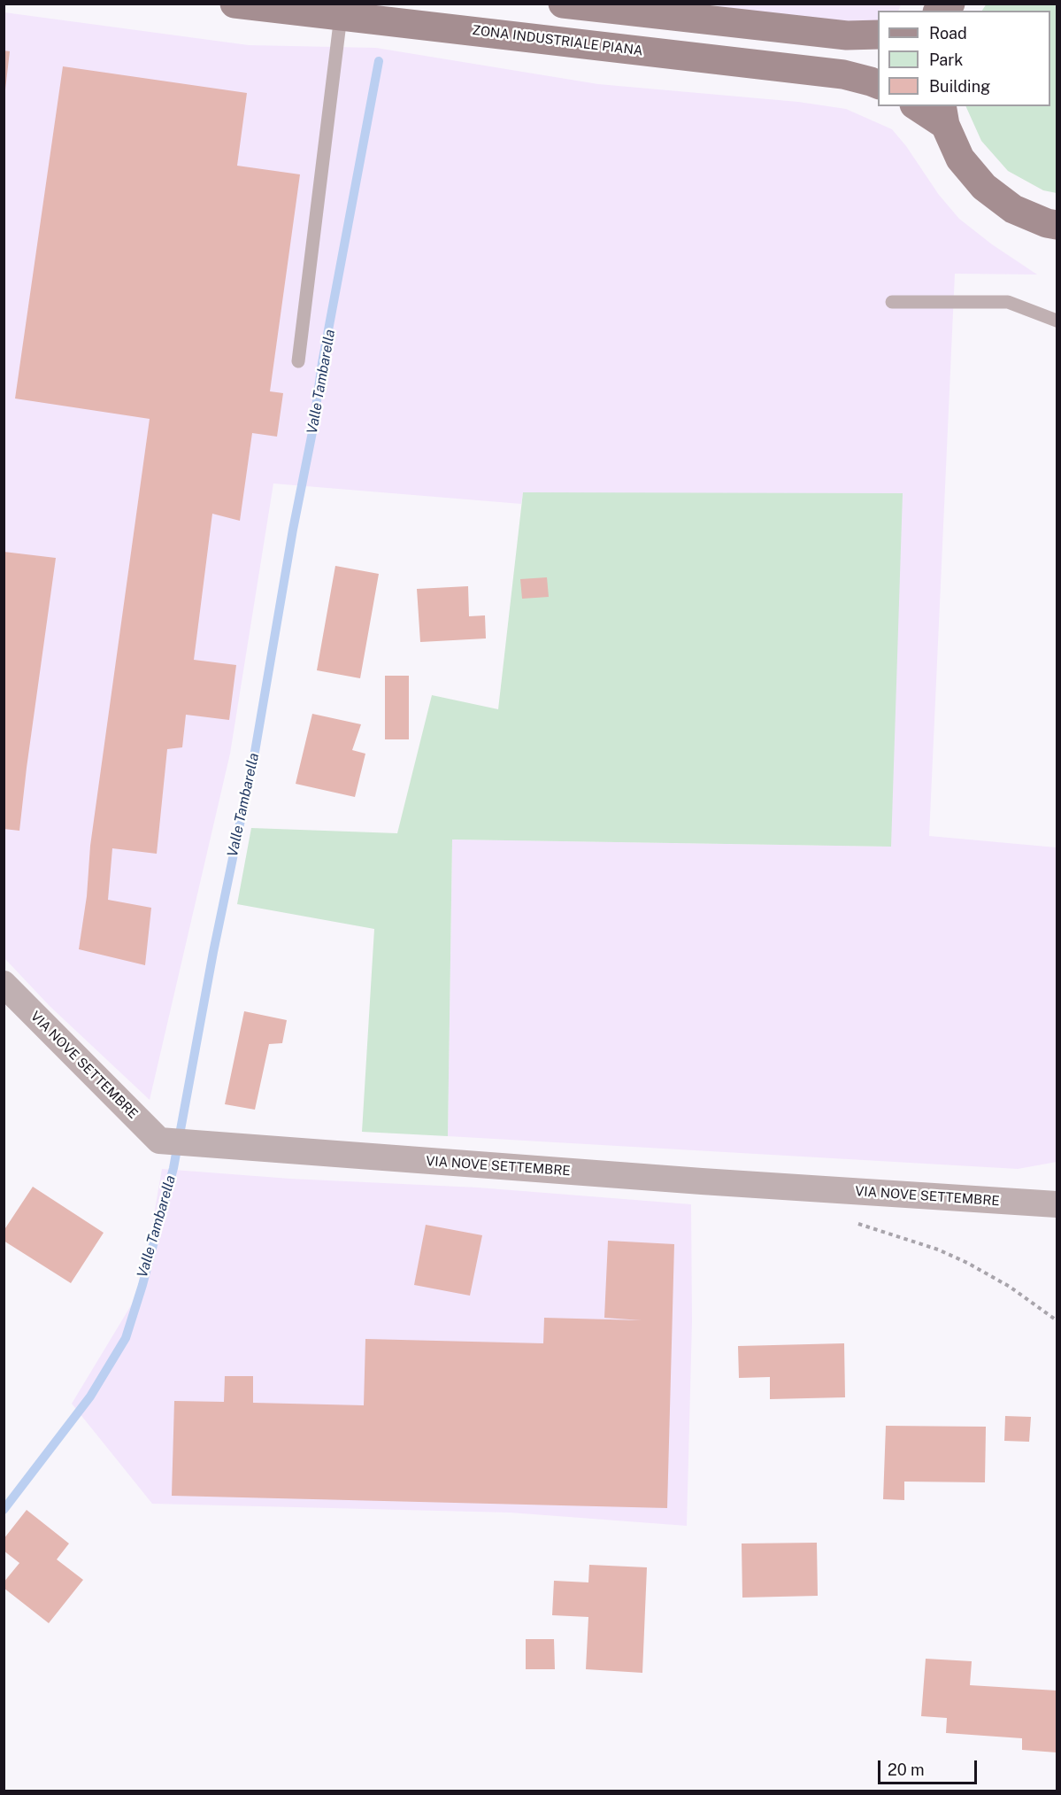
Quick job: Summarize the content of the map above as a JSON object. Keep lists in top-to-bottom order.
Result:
{
  "streets": {
    "main road": ["ZONA INDUSTRIALE PIANA"],
    "street": ["VIA NOVE SETTEMBRE"]
  },
  "water": ["Valle Tambarella"],
  "legend": ["Road", "Park", "Building"],
  "scale_bar": "20 m"
}
